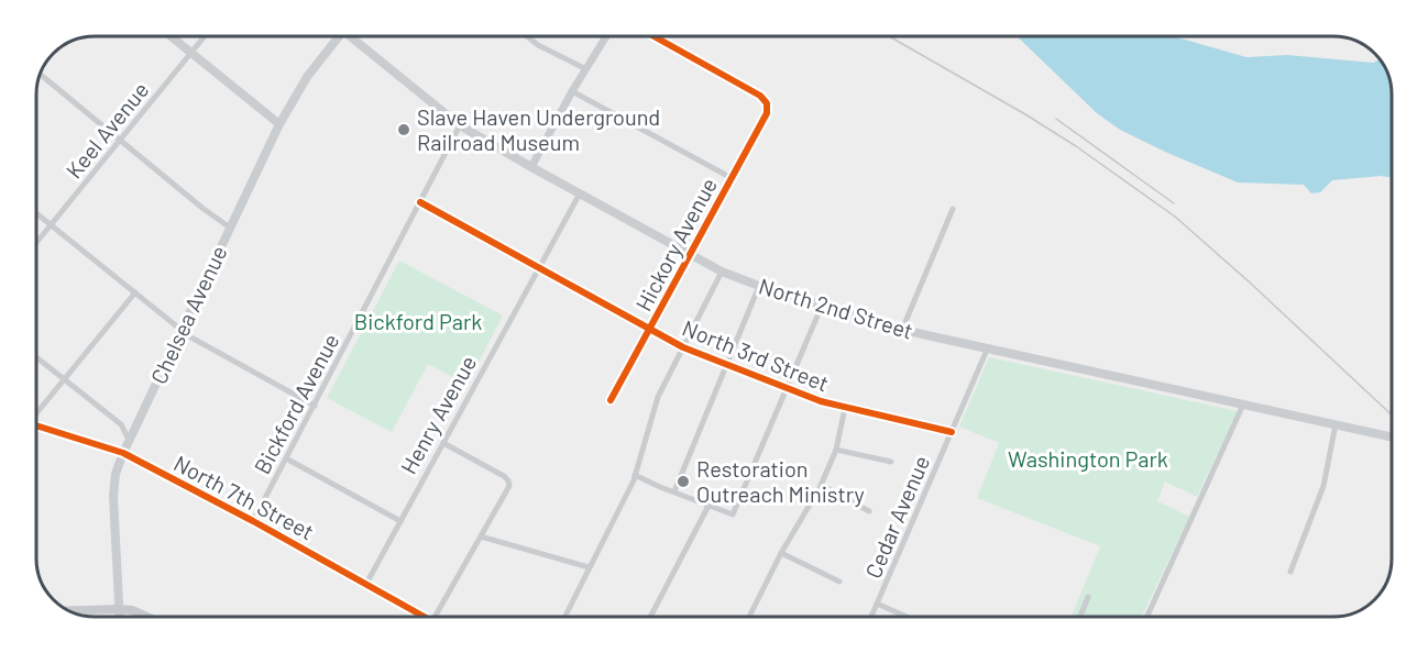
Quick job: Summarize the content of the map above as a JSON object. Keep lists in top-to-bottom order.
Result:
{
  "streets": {
    "main road": ["North 2nd Street", "Chelsea Avenue"],
    "street": [
      "Keel Avenue",
      "Hickory Avenue",
      "North 3rd Street",
      "Bickford Avenue",
      "Henry Avenue",
      "North 7th Street",
      "Cedar Avenue"
    ]
  },
  "crossings": [
    ["Hickory Avenue", "North 2nd Street"],
    ["Hickory Avenue", "North 3rd Street"],
    ["North 2nd Street", "Bickford Avenue"],
    ["North 2nd Street", "Henry Avenue"],
    ["North 2nd Street", "Cedar Avenue"],
    ["Chelsea Avenue", "North 7th Street"],
    ["North 3rd Street", "Bickford Avenue"],
    ["North 3rd Street", "Henry Avenue"],
    ["North 3rd Street", "Cedar Avenue"],
    ["Bickford Avenue", "North 7th Street"],
    ["Henry Avenue", "North 7th Street"]
  ],
  "parks": ["Bickford Park", "Washington Park"],
  "places": ["Slave Haven Underground Railroad Museum", "Restoration Outreach Ministry"]
}
